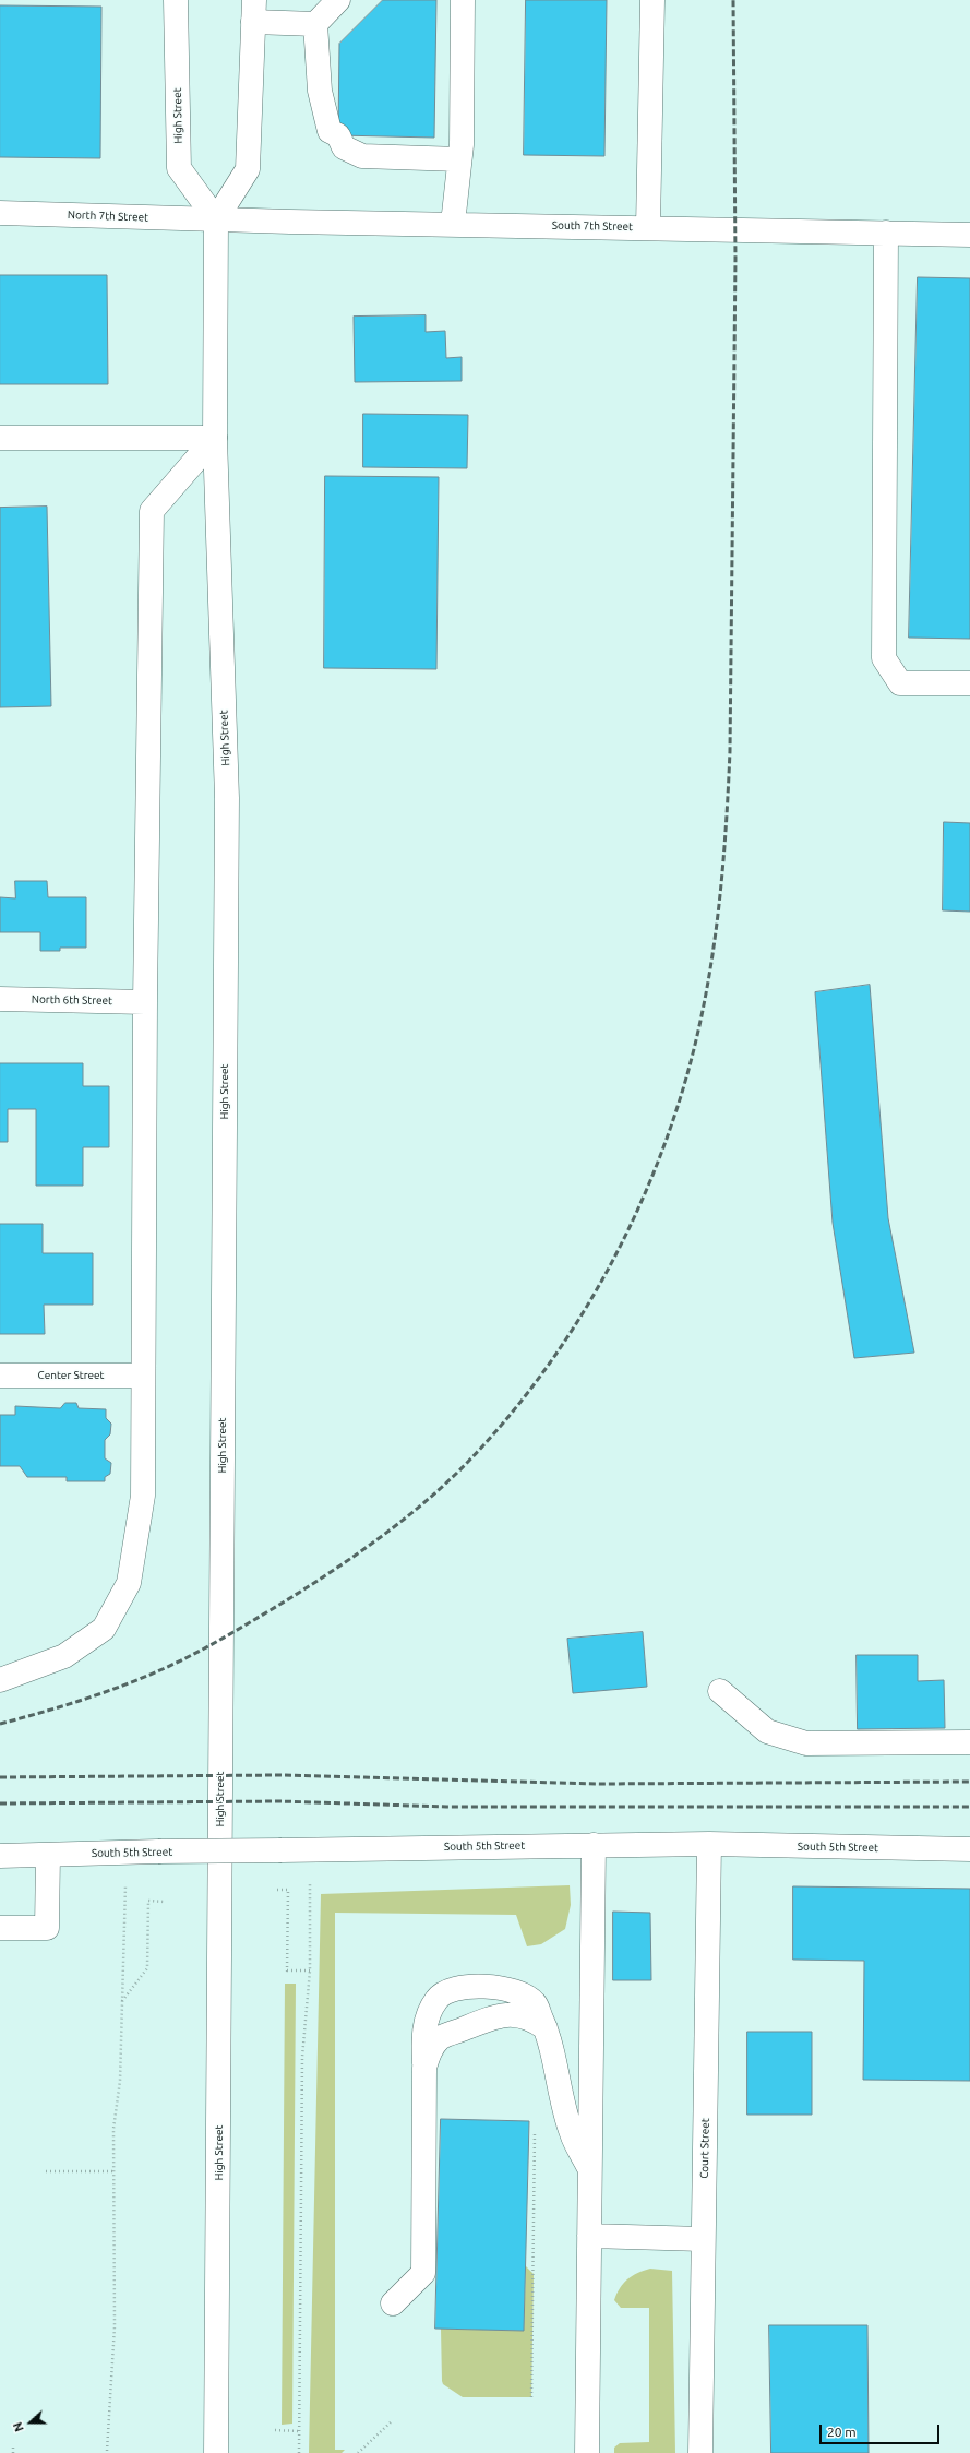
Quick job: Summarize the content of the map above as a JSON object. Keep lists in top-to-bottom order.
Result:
{
  "streets": {
    "main road": [
      "High Street",
      "North 7th Street",
      "South 7th Street",
      "North 6th Street",
      "Center Street",
      "South 5th Street",
      "Court Street"
    ]
  },
  "crossings": [
    ["High Street", "North 7th Street"],
    ["High Street", "South 7th Street"],
    ["North 7th Street", "South 7th Street"],
    ["South 5th Street", "Court Street"]
  ],
  "scale_bar": "20 m",
  "north": "left"
}
